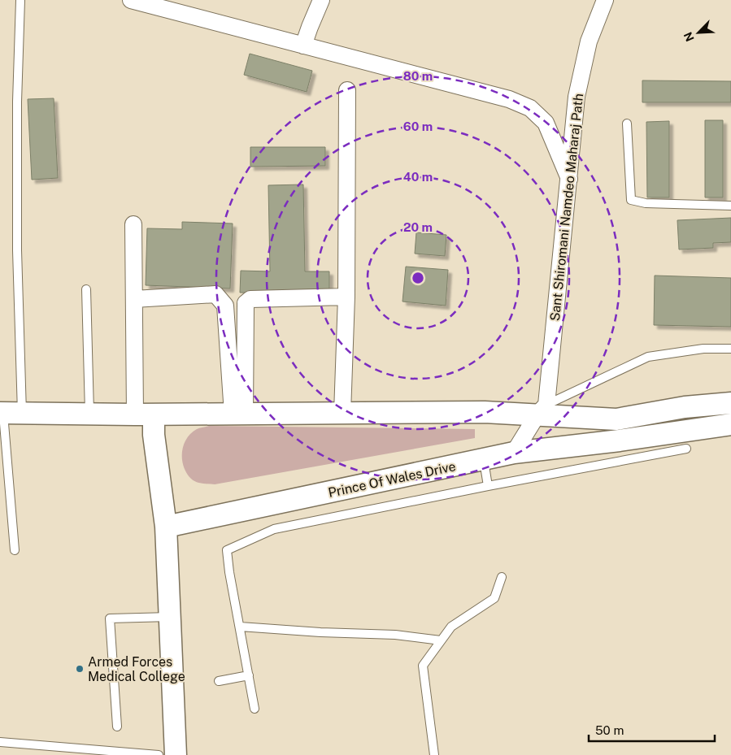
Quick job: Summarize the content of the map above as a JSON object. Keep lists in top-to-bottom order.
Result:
{
  "streets": {
    "street": ["Sant Shiromani Namdeo Maharaj Path", "Prince Of Wales Drive"]
  },
  "places": ["Armed Forces Medical College"],
  "scale_bar": "50 m",
  "north": "bottom left",
  "rings": [
    "80 m",
    "60 m",
    "40 m",
    "20 m"
  ]
}
